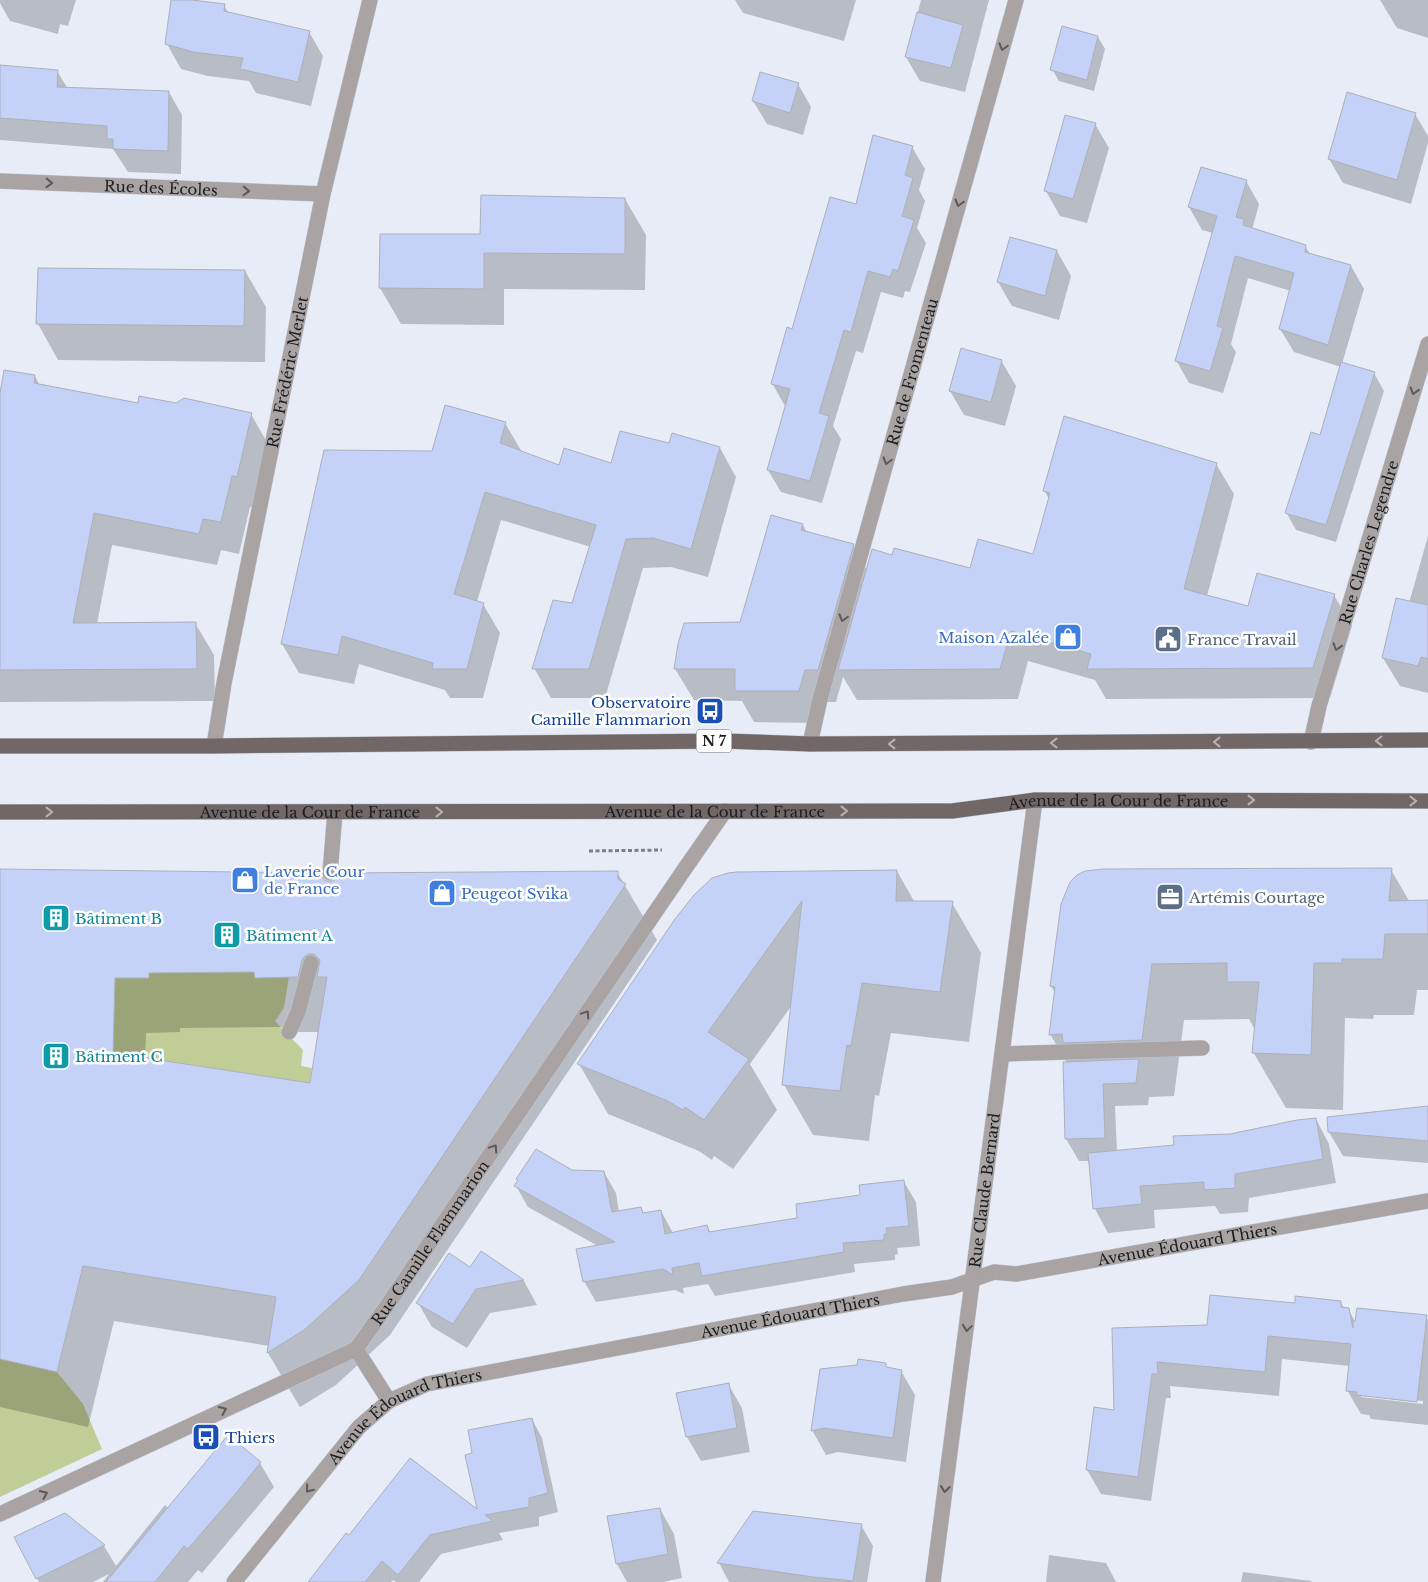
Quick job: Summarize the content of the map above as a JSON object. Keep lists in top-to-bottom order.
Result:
{
  "streets": {
    "main road": ["N 7", "Avenue de la Cour de France"],
    "street": [
      "Rue des Écoles",
      "Rue Frédéric Merlet",
      "Rue de Fromenteau",
      "Rue Charles Legendre",
      "Rue Claude Bernard",
      "Rue Camille Flammarion",
      "Avenue Édouard Thiers"
    ]
  },
  "crossings": [
    ["Rue des Écoles", "Rue Frédéric Merlet"],
    ["Rue Frédéric Merlet", "N 7"],
    ["Rue de Fromenteau", "N 7"],
    ["Rue Charles Legendre", "N 7"],
    ["Avenue de la Cour de France", "Rue Claude Bernard"],
    ["Avenue de la Cour de France", "Rue Camille Flammarion"],
    ["Rue Claude Bernard", "Avenue Édouard Thiers"]
  ],
  "one_way": [
    "Rue des Écoles",
    "Rue de Fromenteau",
    "Rue Charles Legendre",
    "Rue Claude Bernard",
    "Rue Camille Flammarion"
  ],
  "places": {
    "shop": ["Maison Azalée", "Laverie Cour de France", "Peugeot Svika"],
    "public building": ["France Travail"],
    "bus stop": ["Observatoire Camille Flammarion", "Thiers"],
    "office": ["Artémis Courtage"],
    "building": ["Bâtiment B", "Bâtiment A", "Bâtiment C"]
  }
}
